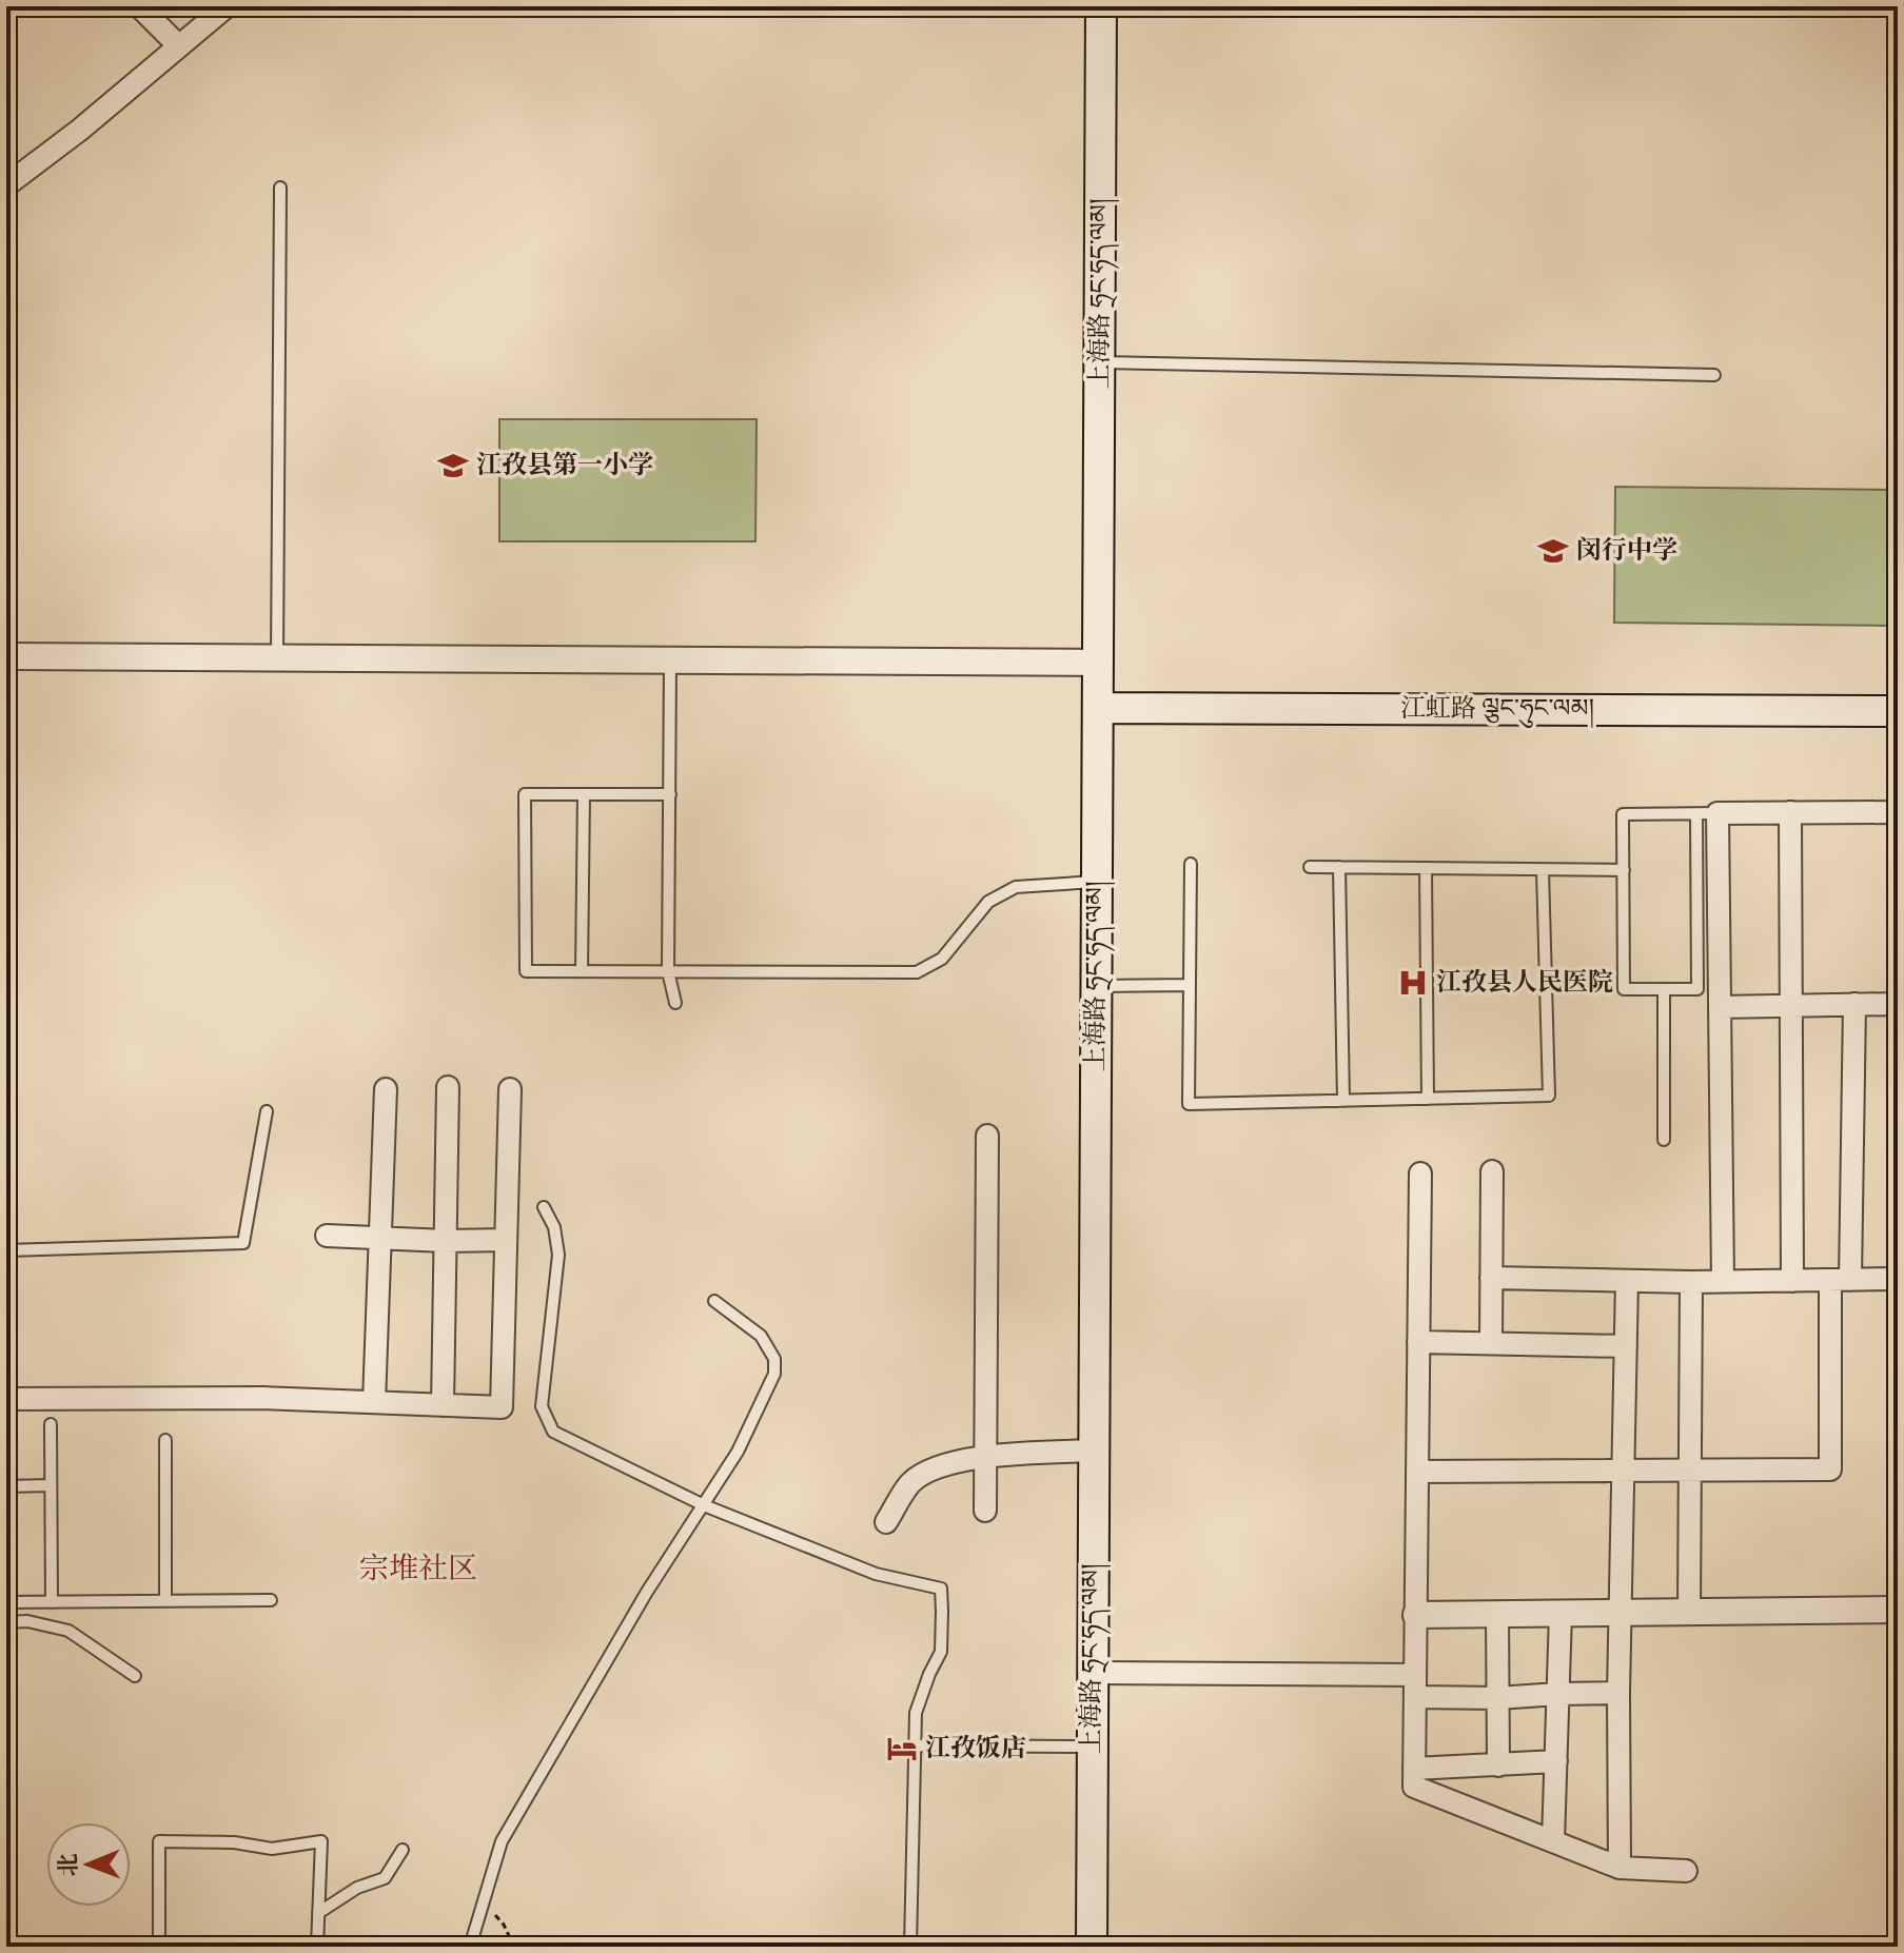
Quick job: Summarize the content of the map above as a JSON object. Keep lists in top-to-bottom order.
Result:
{
  "streets": {
    "main road": ["上海路 ཧྲང་ཧད་ལམ།", "江虹路 ལྕང་ཧུང་ལམ།"]
  },
  "crossings": [
    ["上海路 ཧྲང་ཧད་ལམ།", "江虹路 ལྕང་ཧུང་ལམ།"]
  ],
  "districts": ["宗堆社区"],
  "places": {
    "school or university": ["江孜县第一小学", "闵行中学"],
    "hospital": ["江孜县人民医院"],
    "hotel": ["江孜饭店"]
  },
  "north": "left"
}
